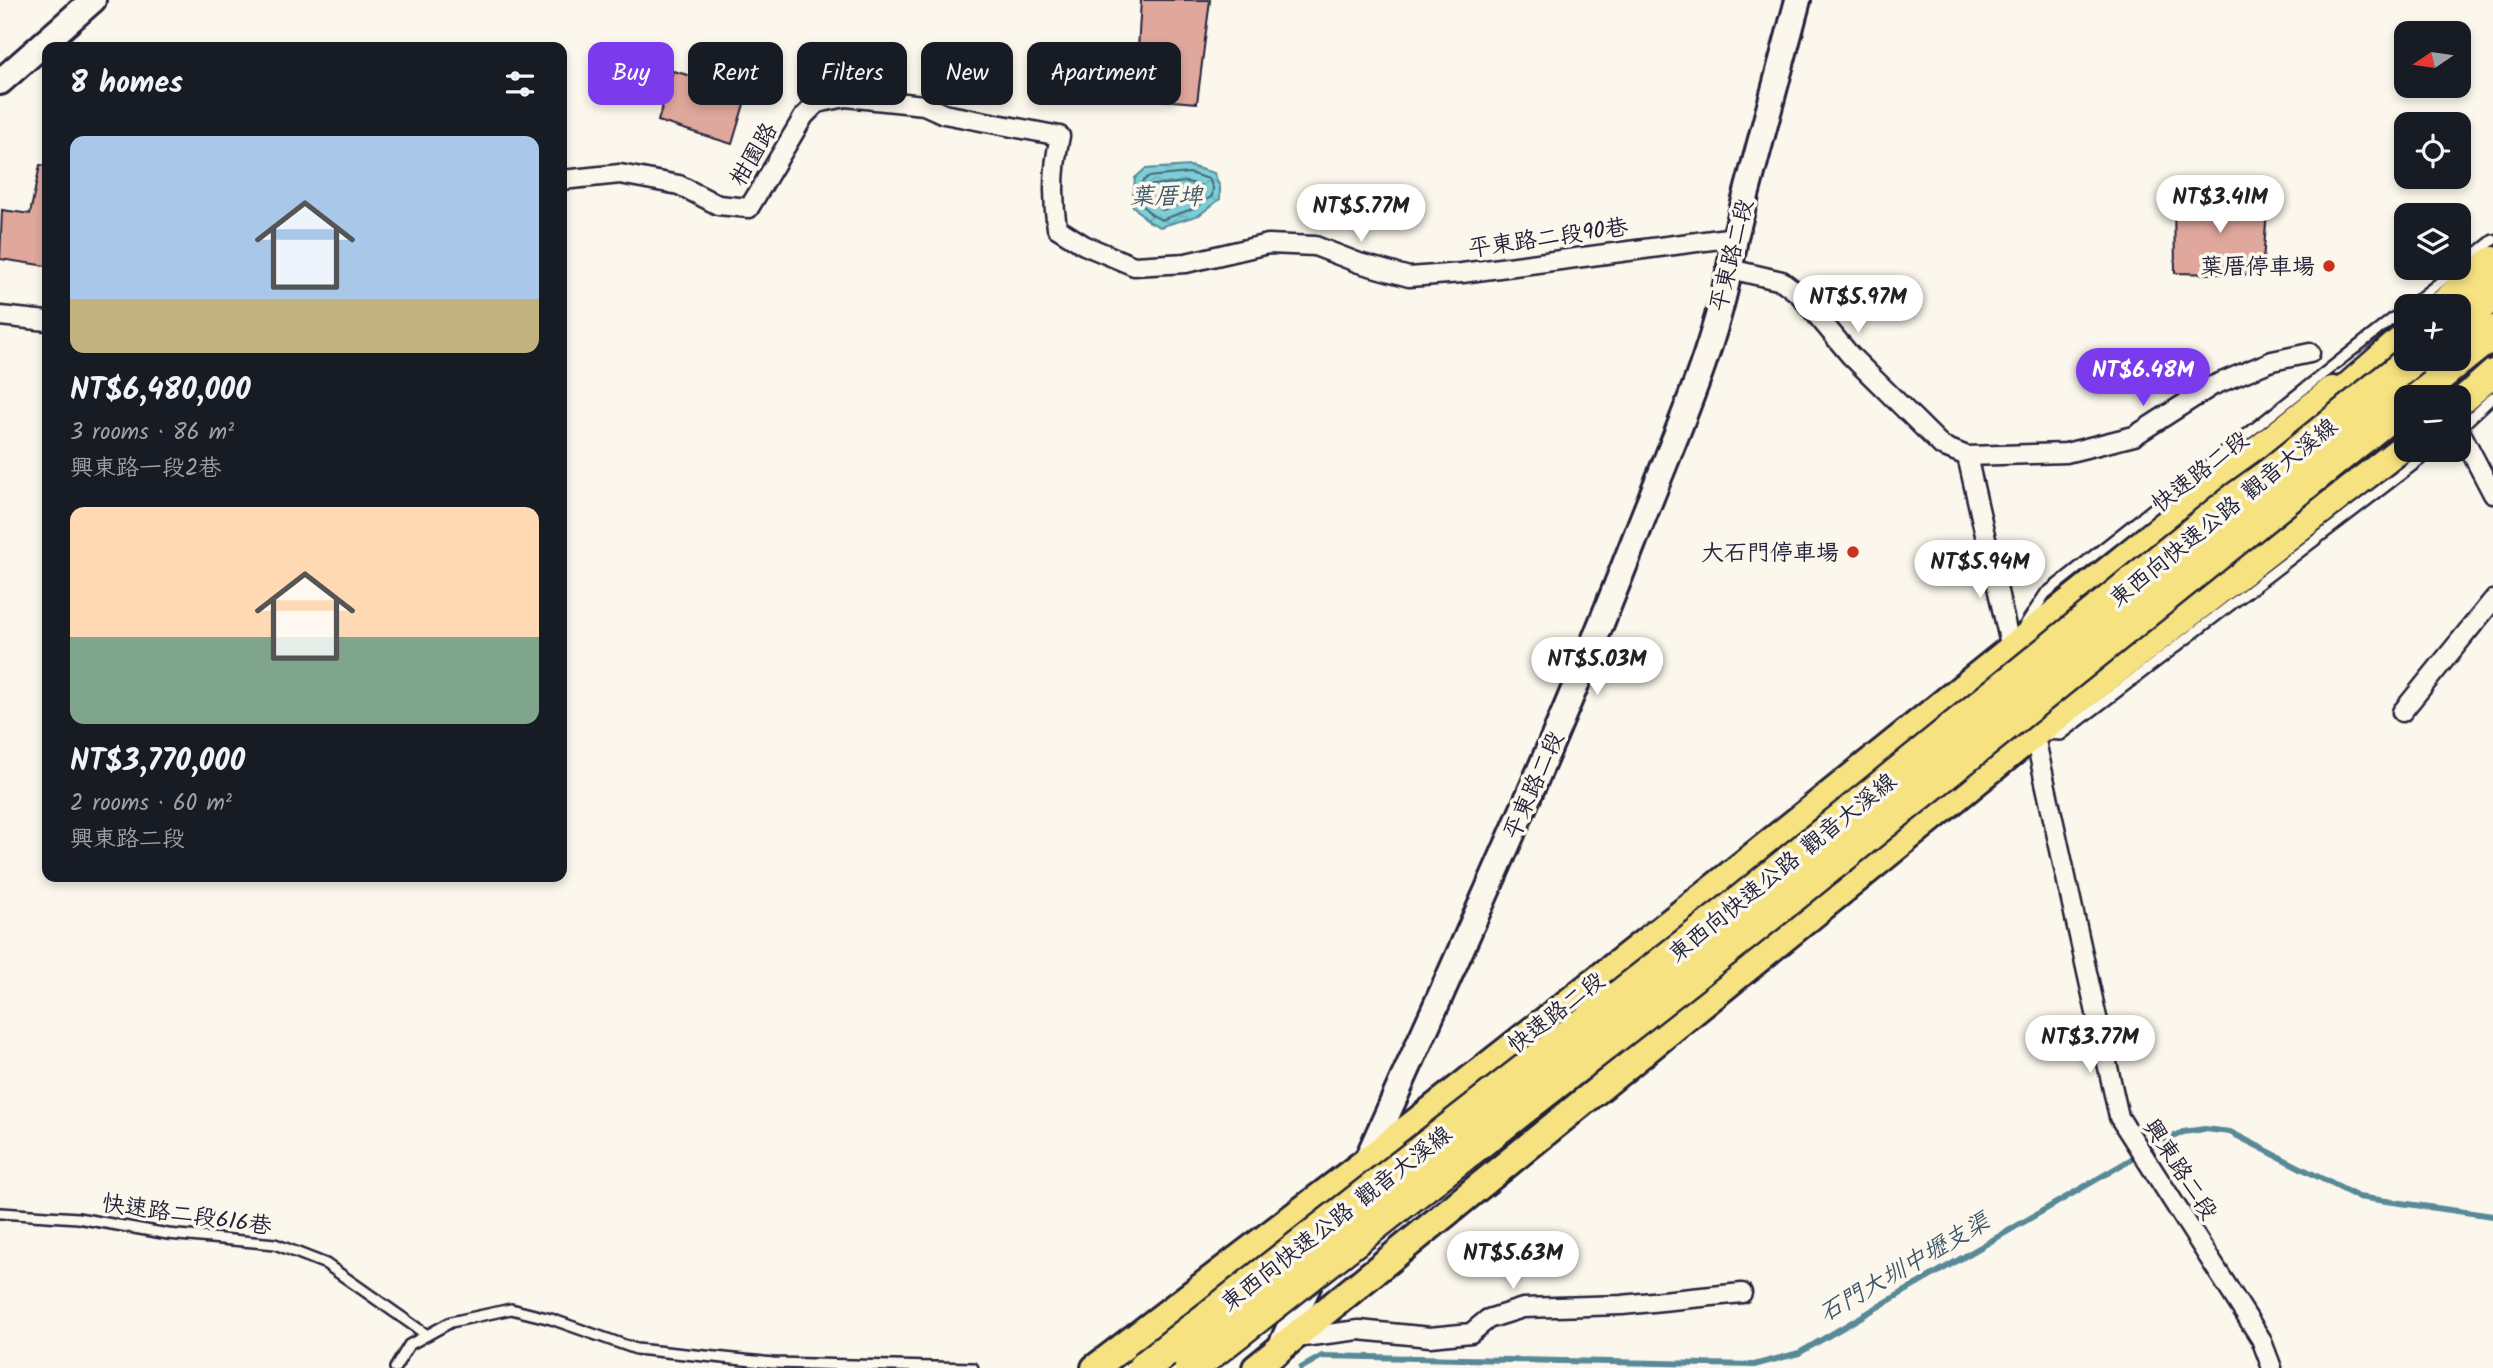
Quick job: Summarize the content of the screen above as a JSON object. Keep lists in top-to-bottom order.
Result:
{
  "streets": {
    "highway": ["東西向快速公路 觀音大溪線"],
    "main road": ["快速路二段"],
    "street": [
      "柑園路",
      "平東路二段90巷",
      "平東路二段",
      "興東路二段"
    ],
    "lane": ["快速路二段616巷"]
  },
  "crossings": [
    ["柑園路", "平東路二段90巷"],
    ["平東路二段90巷", "平東路二段"],
    ["平東路二段", "快速路二段"],
    ["快速路二段", "興東路二段"]
  ],
  "water": ["葉厝埤", "石門大圳中壢支渠"],
  "places": ["葉厝停車場", "大石門停車場"],
  "north": "left",
  "page": {
    "map_buttons": ["+", "−"],
    "chip": [
      "Buy",
      "Rent",
      "Filters",
      "New",
      "Apartment"
    ],
    "heading": "8 homes",
    "list": [
      {
        "name": "NT$6,480,000",
        "note": "3 rooms · 86 m² · 興東路一段2巷"
      },
      {
        "name": "NT$3,770,000",
        "note": "2 rooms · 60 m² · 興東路二段"
      }
    ],
    "price": [
      "NT$3.41M",
      "NT$5.77M",
      "NT$5.97M",
      "NT$6.48M",
      "NT$5.94M",
      "NT$5.03M",
      "NT$3.77M",
      "NT$5.63M"
    ]
  }
}
